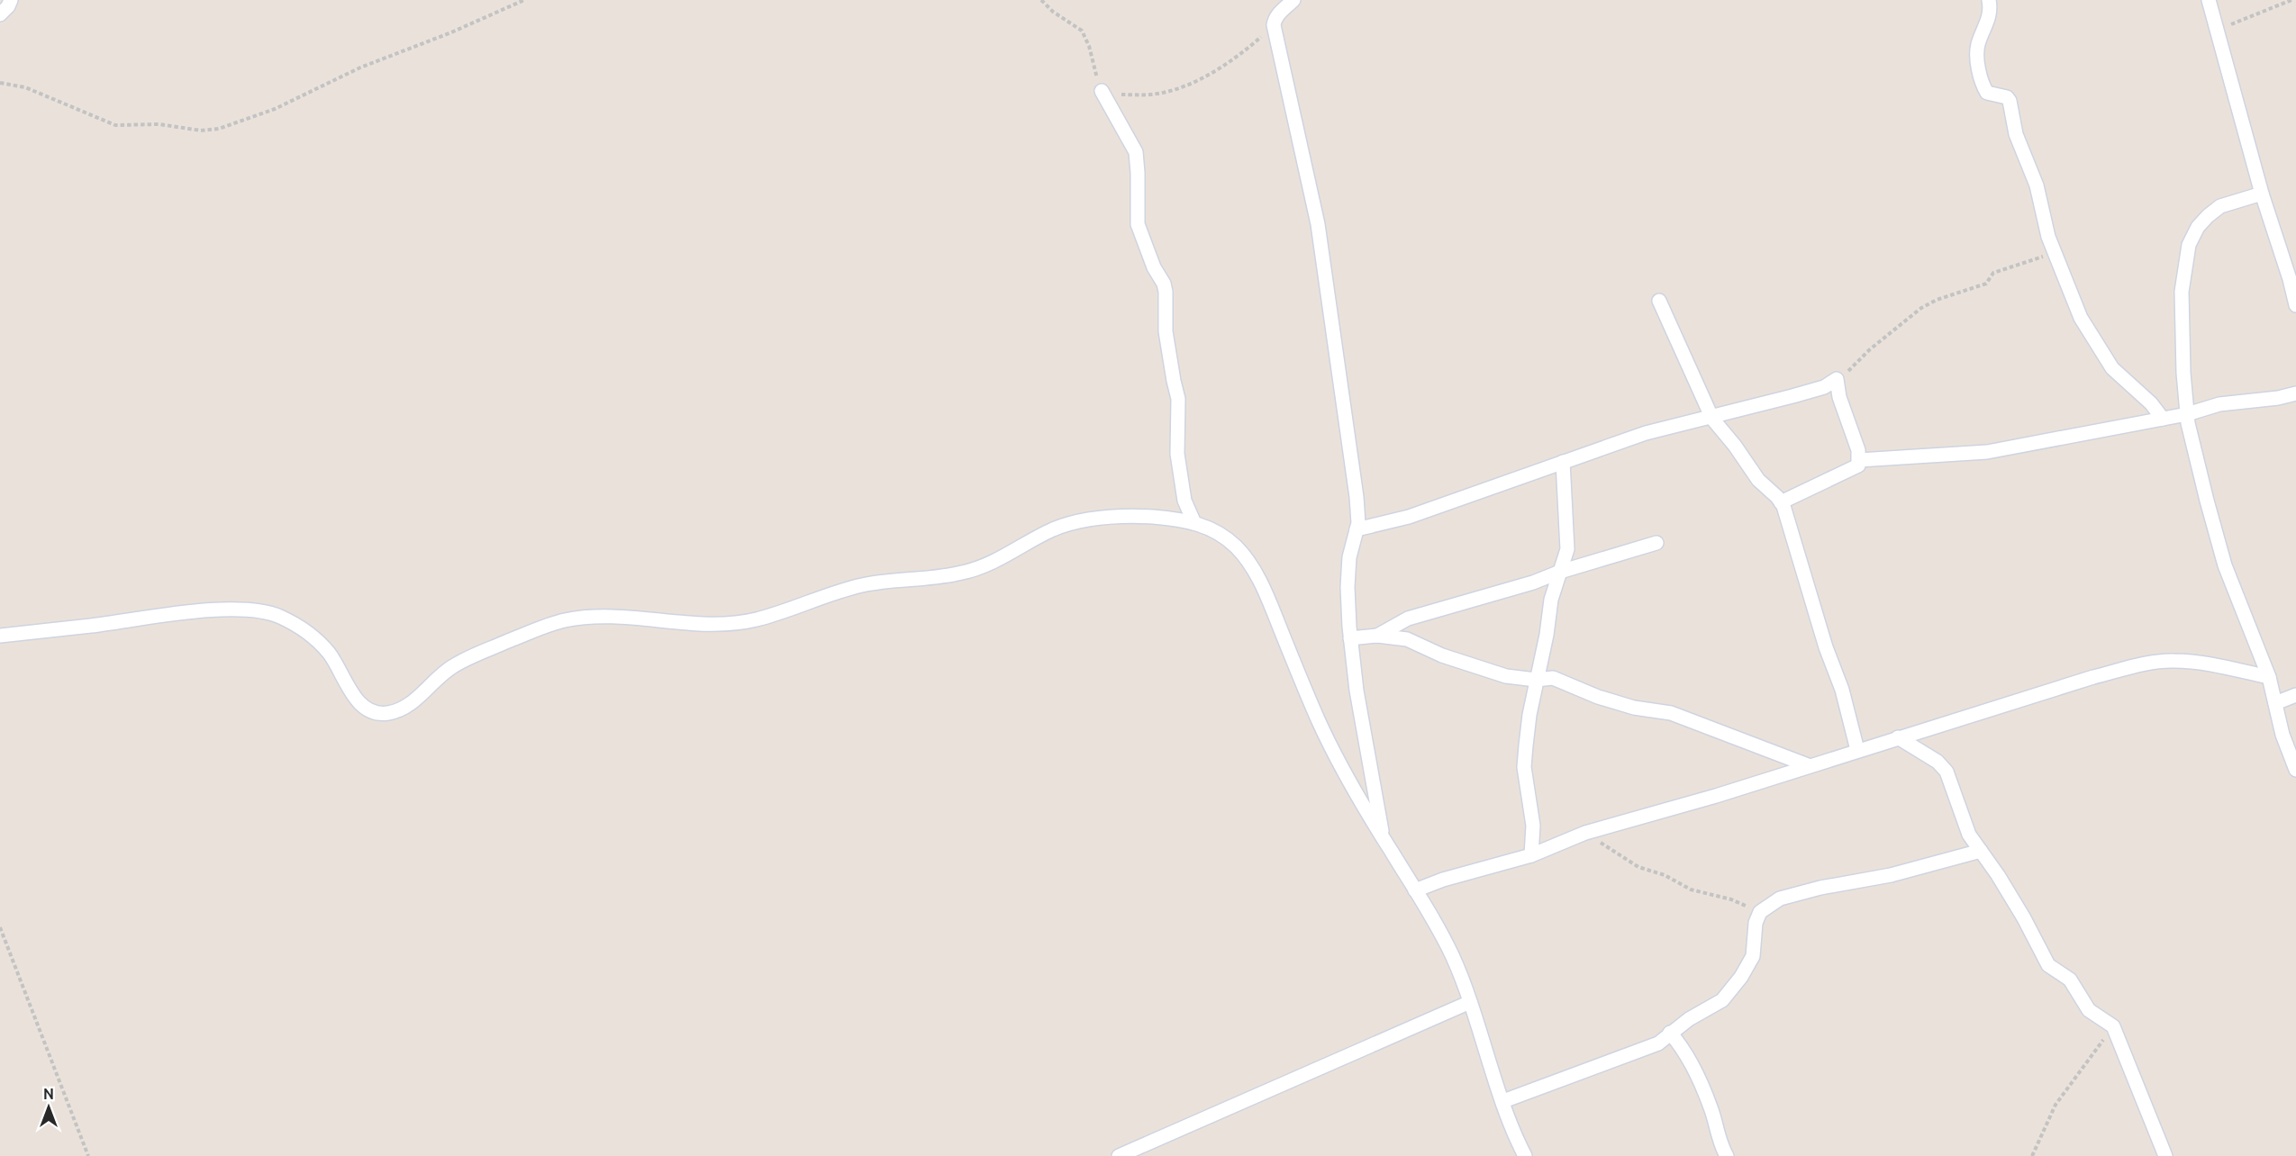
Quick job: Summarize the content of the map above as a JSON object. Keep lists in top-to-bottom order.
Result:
{
  "north": "top"
}
